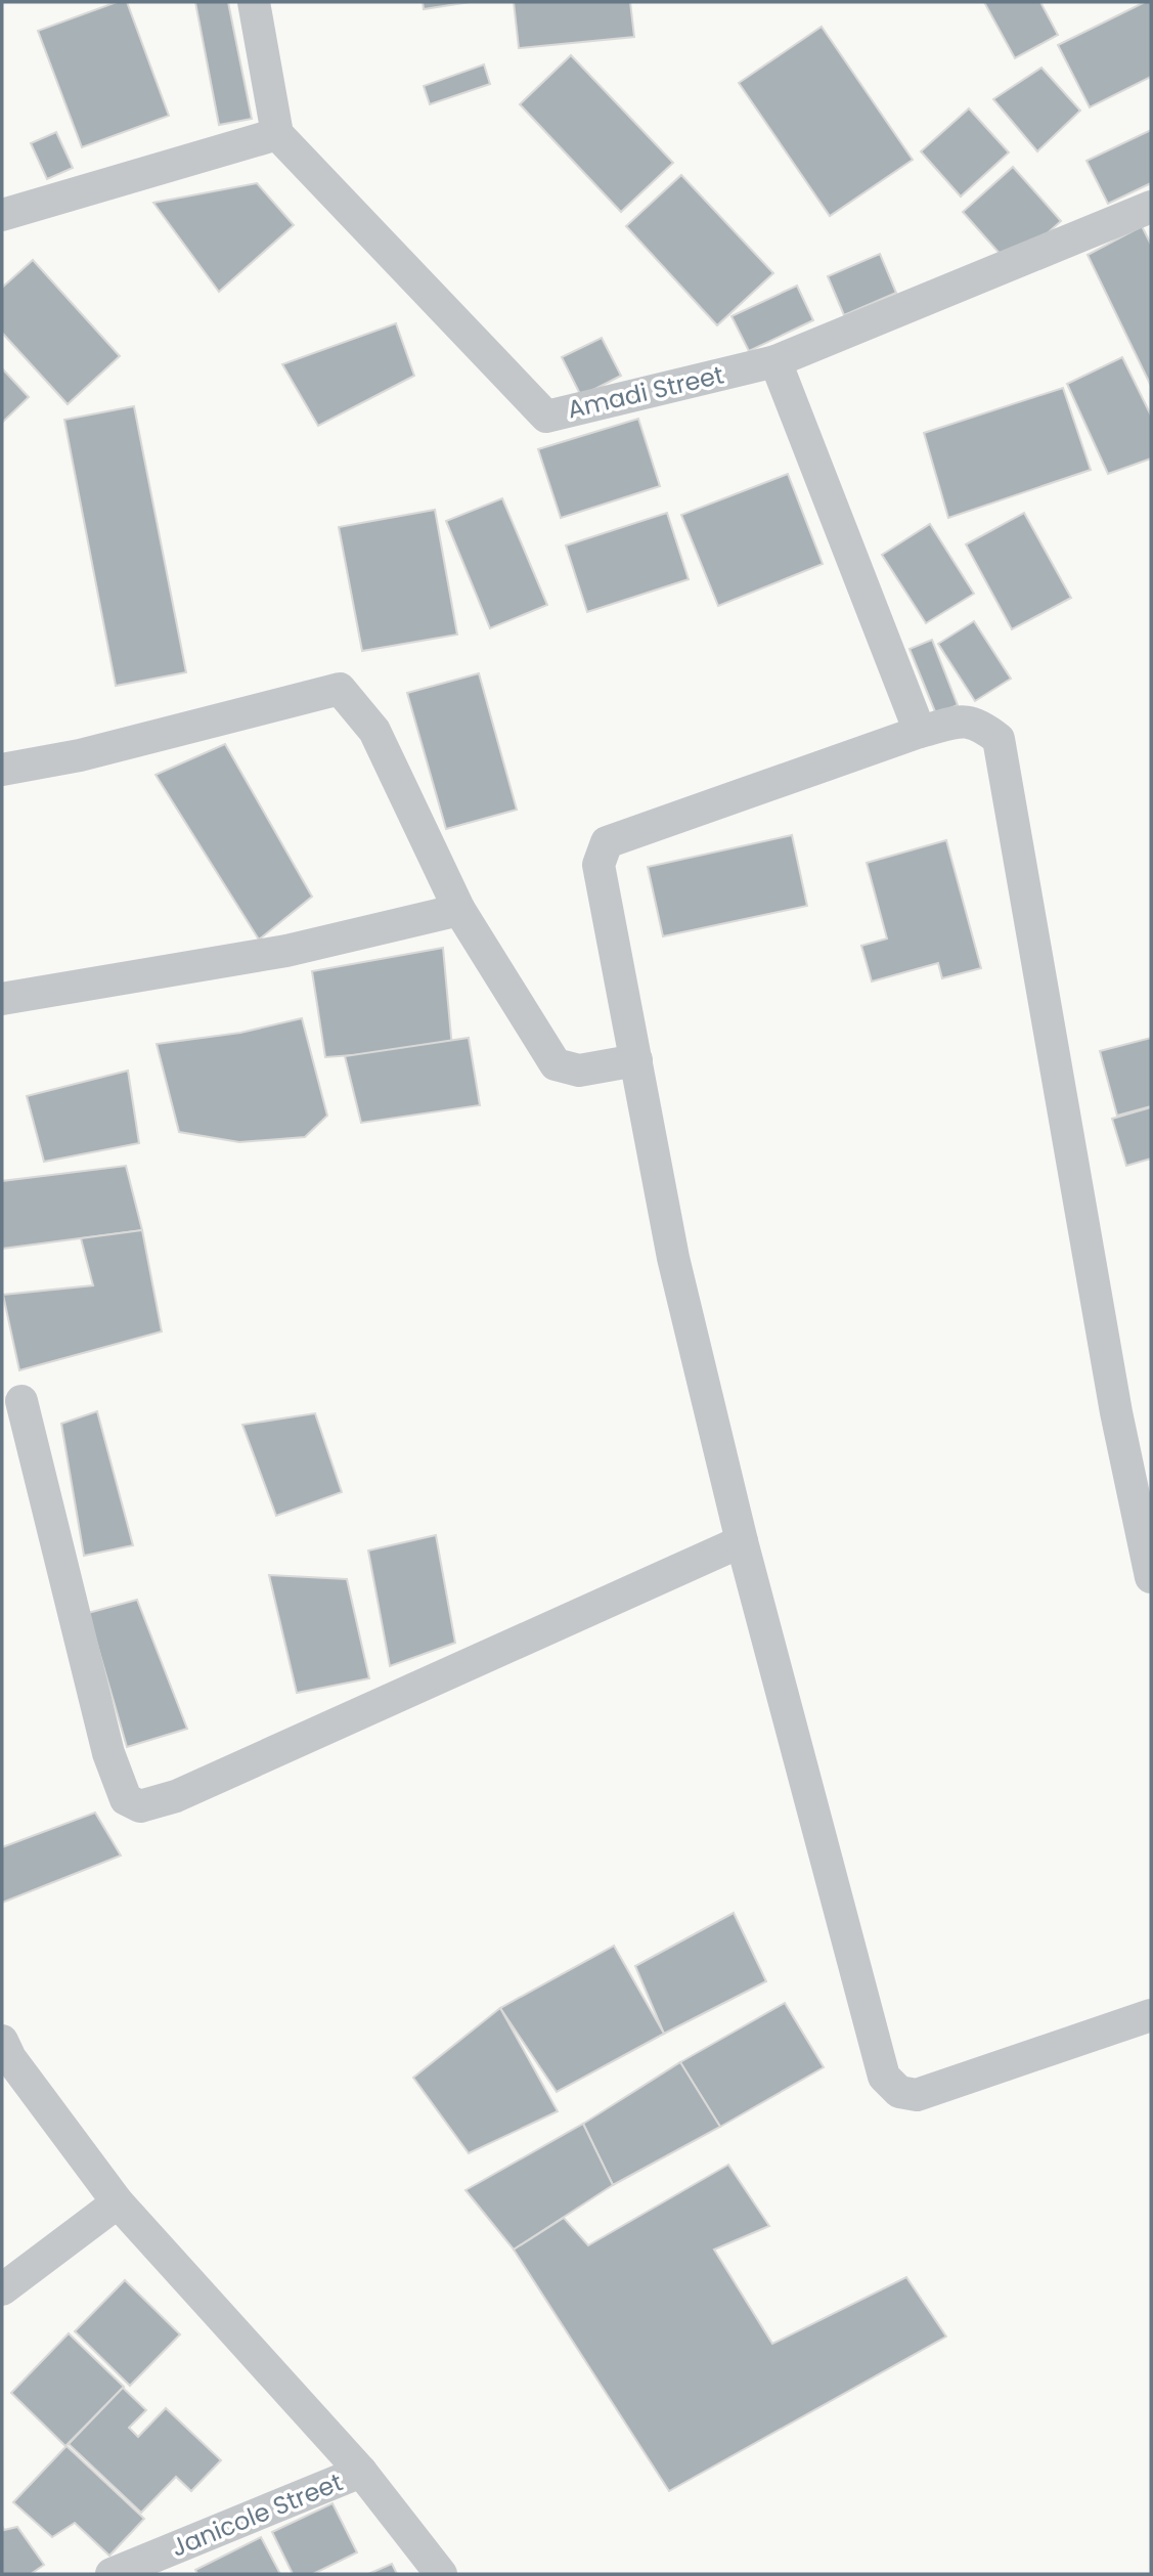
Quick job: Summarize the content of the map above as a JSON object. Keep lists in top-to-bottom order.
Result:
{
  "streets": {
    "street": ["Amadi Street", "Janicole Street"]
  }
}
